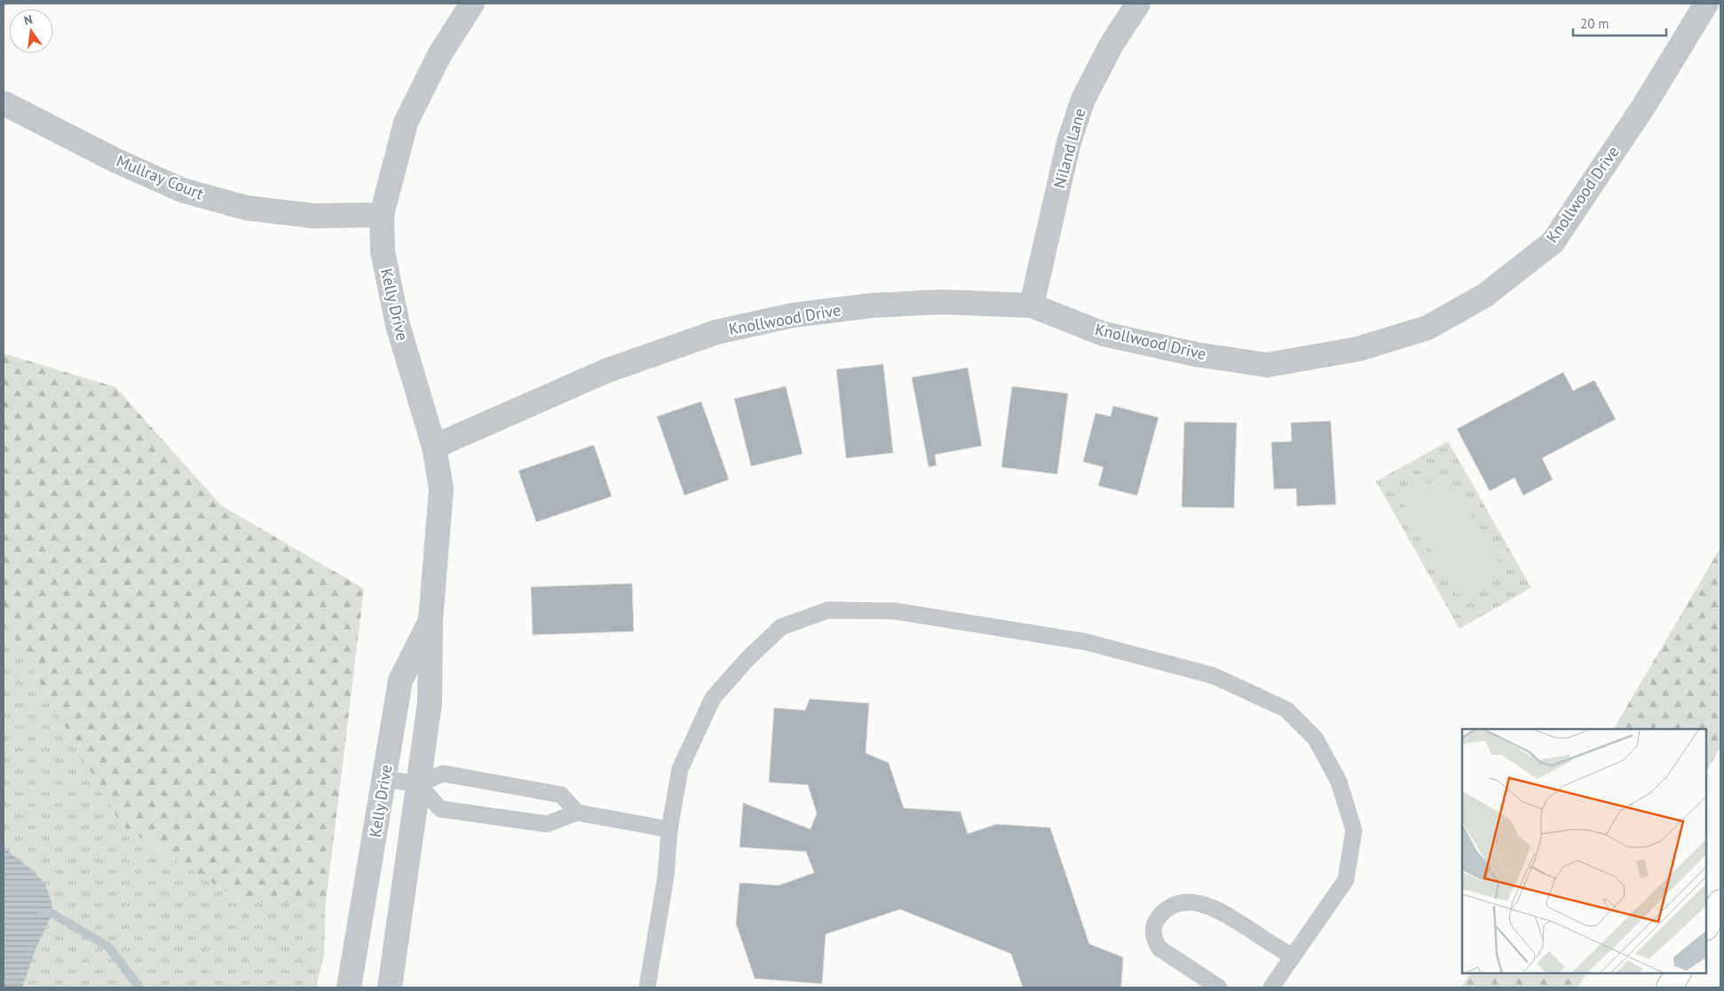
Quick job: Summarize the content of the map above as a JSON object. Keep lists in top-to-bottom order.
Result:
{
  "streets": {
    "street": [
      "Niland Lane",
      "Mullray Court",
      "Knollwood Drive",
      "Kelly Drive"
    ]
  },
  "crossings": [
    ["Niland Lane", "Knollwood Drive"],
    ["Mullray Court", "Kelly Drive"],
    ["Knollwood Drive", "Kelly Drive"]
  ],
  "scale_bar": "20 m",
  "north": "top"
}
